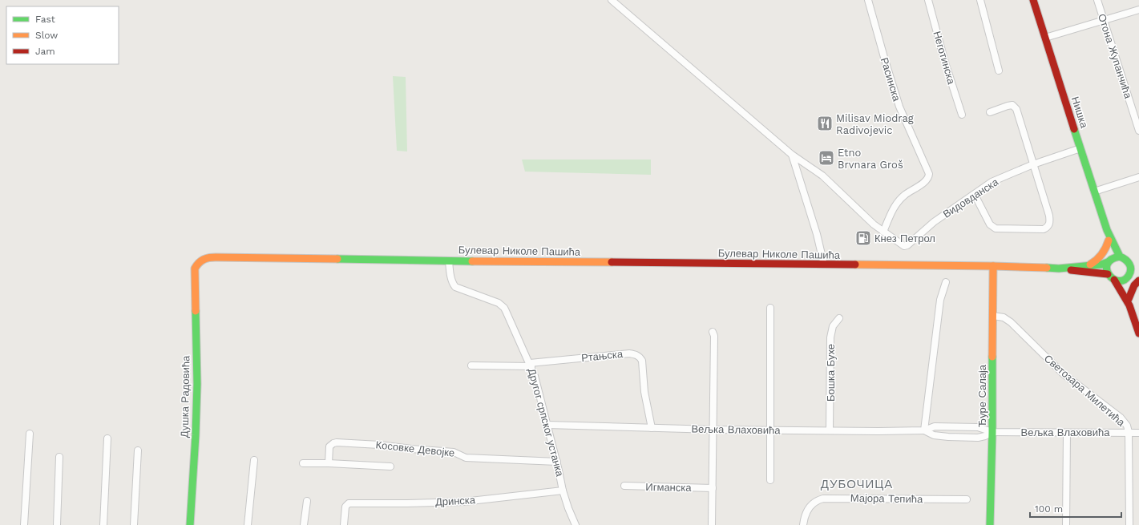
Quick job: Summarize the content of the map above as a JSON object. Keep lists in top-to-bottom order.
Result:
{
  "streets": {
    "street": [
      "Отона Жупанчића",
      "Неготинска",
      "Расинска",
      "Нишка",
      "Видовданска",
      "Булевар Николе Пашића",
      "Ртањска",
      "Бошка Бухе",
      "Светозара Милетића",
      "Ђуре Салаја",
      "Душка Радовића",
      "Другог српског устанка",
      "Вељка Влаховића",
      "Косовке Девојке",
      "Игманска",
      "Мајора Тепића",
      "Дринска"
    ]
  },
  "crossings": [
    ["Расинска", "Видовданска"],
    ["Нишка", "Видовданска"],
    ["Булевар Николе Пашића", "Ђуре Салаја"],
    ["Булевар Николе Пашића", "Душка Радовића"],
    ["Булевар Николе Пашића", "Другог српског устанка"],
    ["Ртањска", "Другог српског устанка"],
    ["Ртањска", "Вељка Влаховића"],
    ["Бошка Бухе", "Вељка Влаховића"],
    ["Светозара Милетића", "Ђуре Салаја"],
    ["Светозара Милетића", "Вељка Влаховића"],
    ["Ђуре Салаја", "Вељка Влаховића"],
    ["Другог српског устанка", "Вељка Влаховића"],
    ["Другог српског устанка", "Косовке Девојке"],
    ["Другог српског устанка", "Дринска"]
  ],
  "districts": ["ДУБОЧИЦА"],
  "places": {
    "restaurant": ["Milisav Miodrag Radivojevic"],
    "hotel": ["Etno Brvnara Groš"],
    "fuel station": ["Кнез Петрол"]
  },
  "legend": ["Fast", "Slow", "Jam"],
  "scale_bar": "100 m"
}
